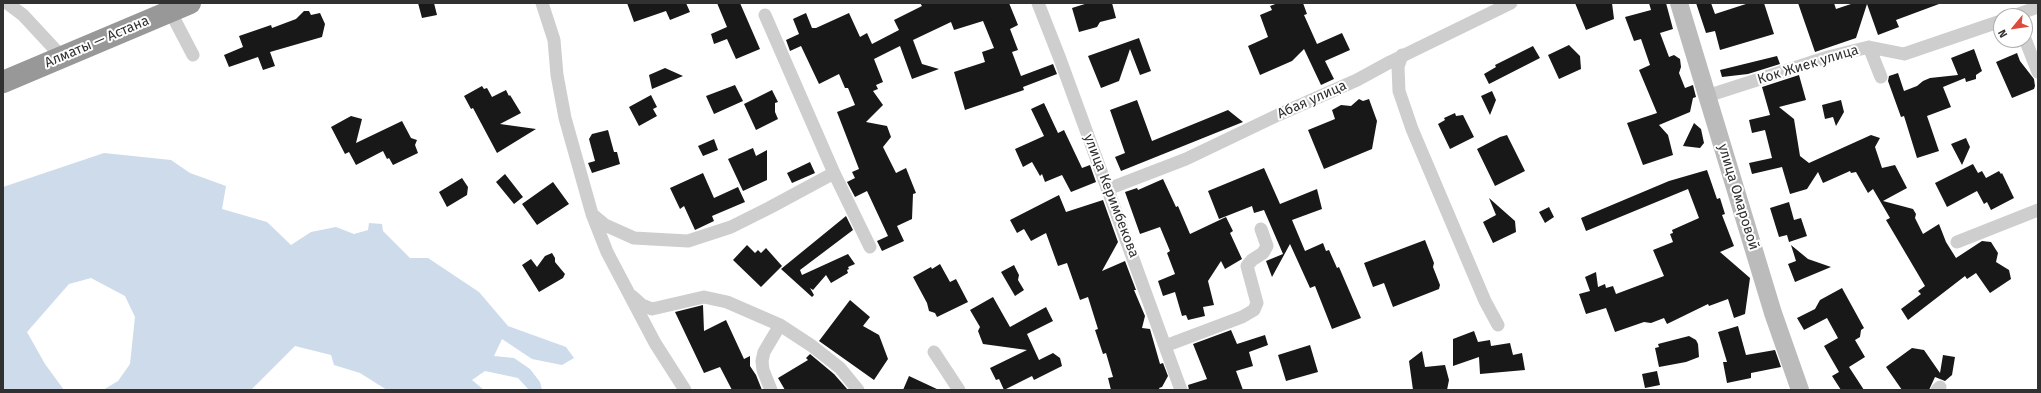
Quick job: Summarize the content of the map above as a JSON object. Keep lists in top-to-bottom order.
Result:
{
  "streets": {
    "highway": ["Алматы — Астана"],
    "street": [
      "Кок Жиек улица",
      "Абая улица",
      "улица Керимбекова",
      "улица Омаровой"
    ]
  },
  "crossings": [
    ["Кок Жиек улица", "улица Омаровой"],
    ["Абая улица", "улица Керимбекова"]
  ],
  "north": "bottom left"
}
